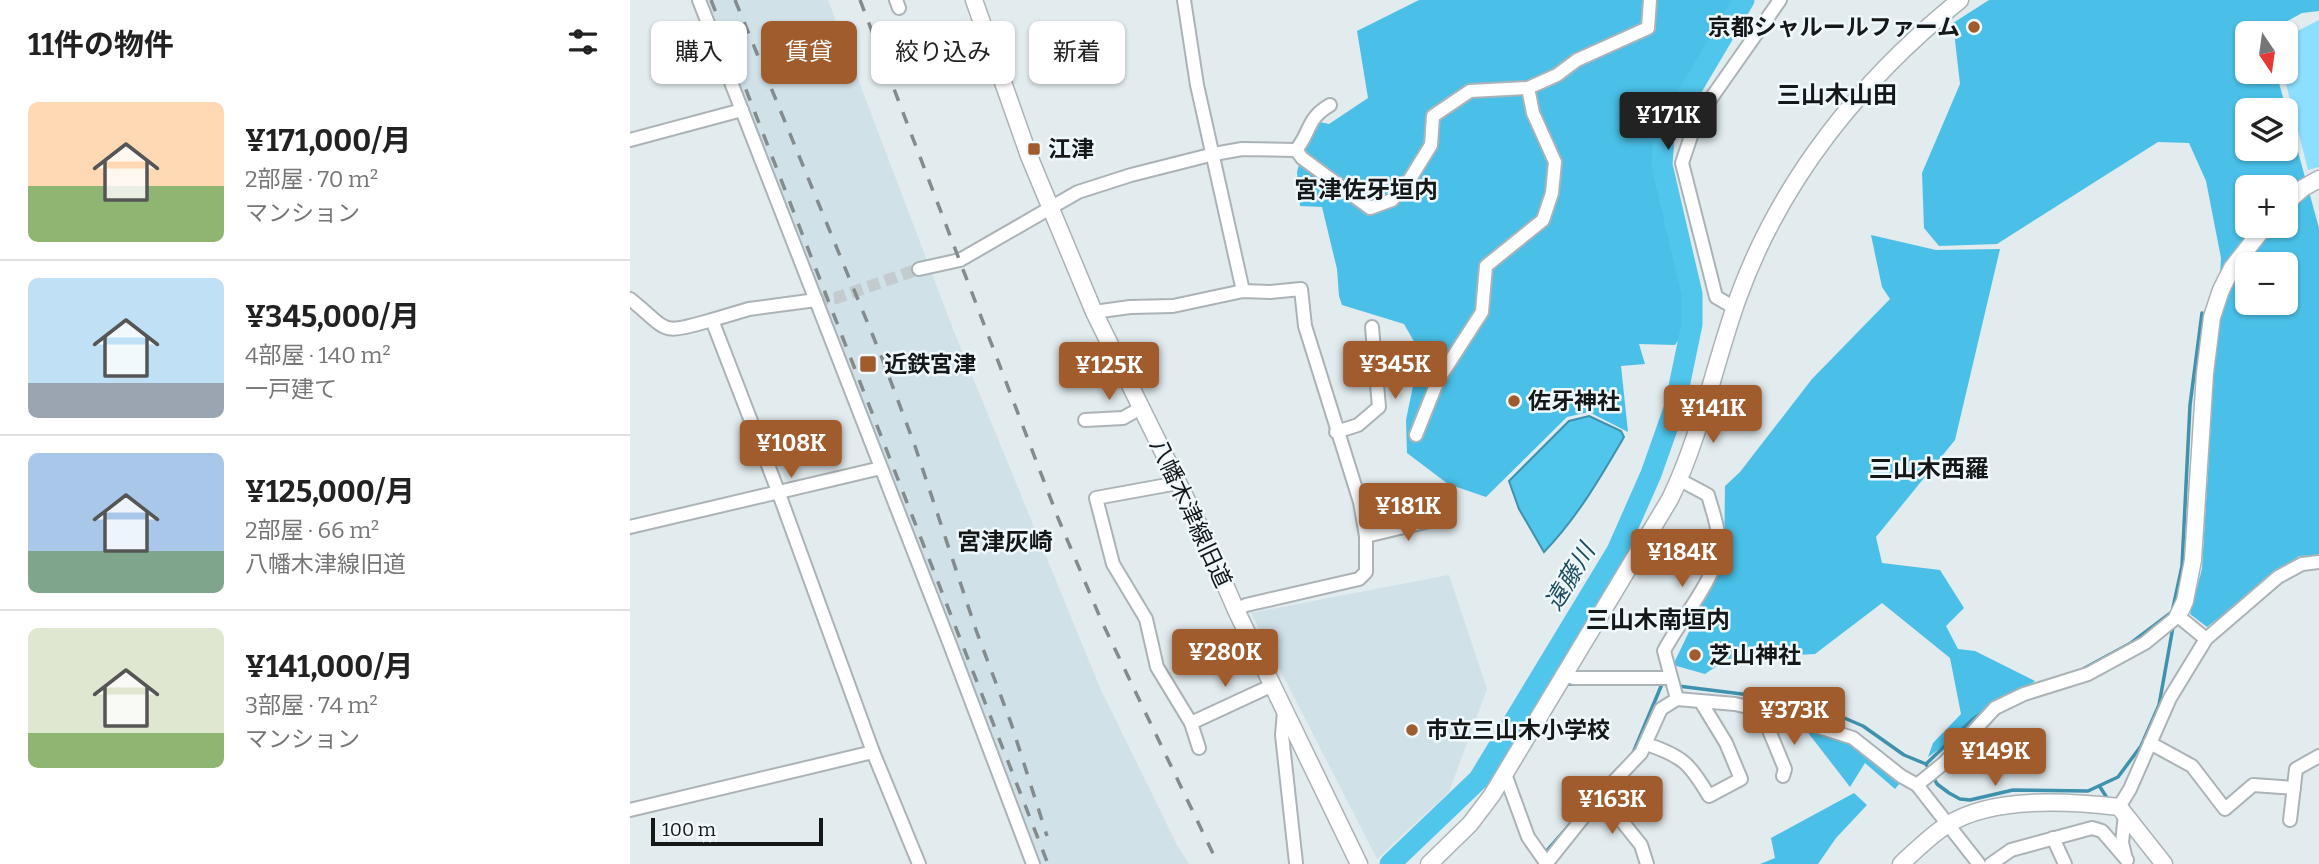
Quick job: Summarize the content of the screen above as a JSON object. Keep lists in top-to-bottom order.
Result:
{
  "streets": {
    "street": ["八幡木津線旧道"]
  },
  "districts": [
    "三山木山田",
    "宮津佐牙垣内",
    "三山木西羅",
    "宮津灰崎",
    "三山木南垣内"
  ],
  "water": ["遠藤川"],
  "places": {
    "other": [
      "京都シャルールファーム",
      "佐牙神社",
      "芝山神社",
      "市立三山木小学校"
    ],
    "transit": ["江津", "近鉄宮津"]
  },
  "scale_bar": "100 m",
  "north": "bottom",
  "page": {
    "heading": "11件の物件",
    "map_buttons": ["+", "−"],
    "chip": [
      "購入",
      "賃貸",
      "絞り込み",
      "新着"
    ],
    "list": [
      {
        "name": "¥171,000/月",
        "note": "2部屋 · 70 m² · マンション"
      },
      {
        "name": "¥345,000/月",
        "note": "4部屋 · 140 m² · 一戸建て"
      },
      {
        "name": "¥125,000/月",
        "note": "2部屋 · 66 m² · 八幡木津線旧道"
      },
      {
        "name": "¥141,000/月",
        "note": "3部屋 · 74 m² · マンション"
      }
    ],
    "price": [
      "¥171K",
      "¥345K",
      "¥125K",
      "¥141K",
      "¥108K",
      "¥181K",
      "¥184K",
      "¥280K",
      "¥373K",
      "¥149K",
      "¥163K"
    ],
    "scale": "100 m"
  }
}
